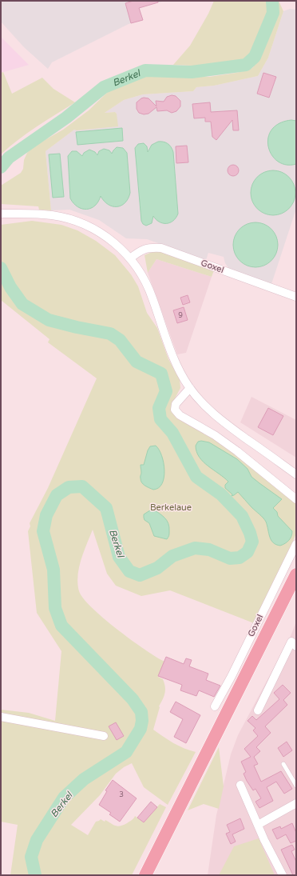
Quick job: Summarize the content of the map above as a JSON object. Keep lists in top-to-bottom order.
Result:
{
  "streets": {
    "street": ["Goxel"]
  },
  "water": ["Berkel"],
  "parks": ["Berkelaue"],
  "house_numbers": ["9", "3"]
}
